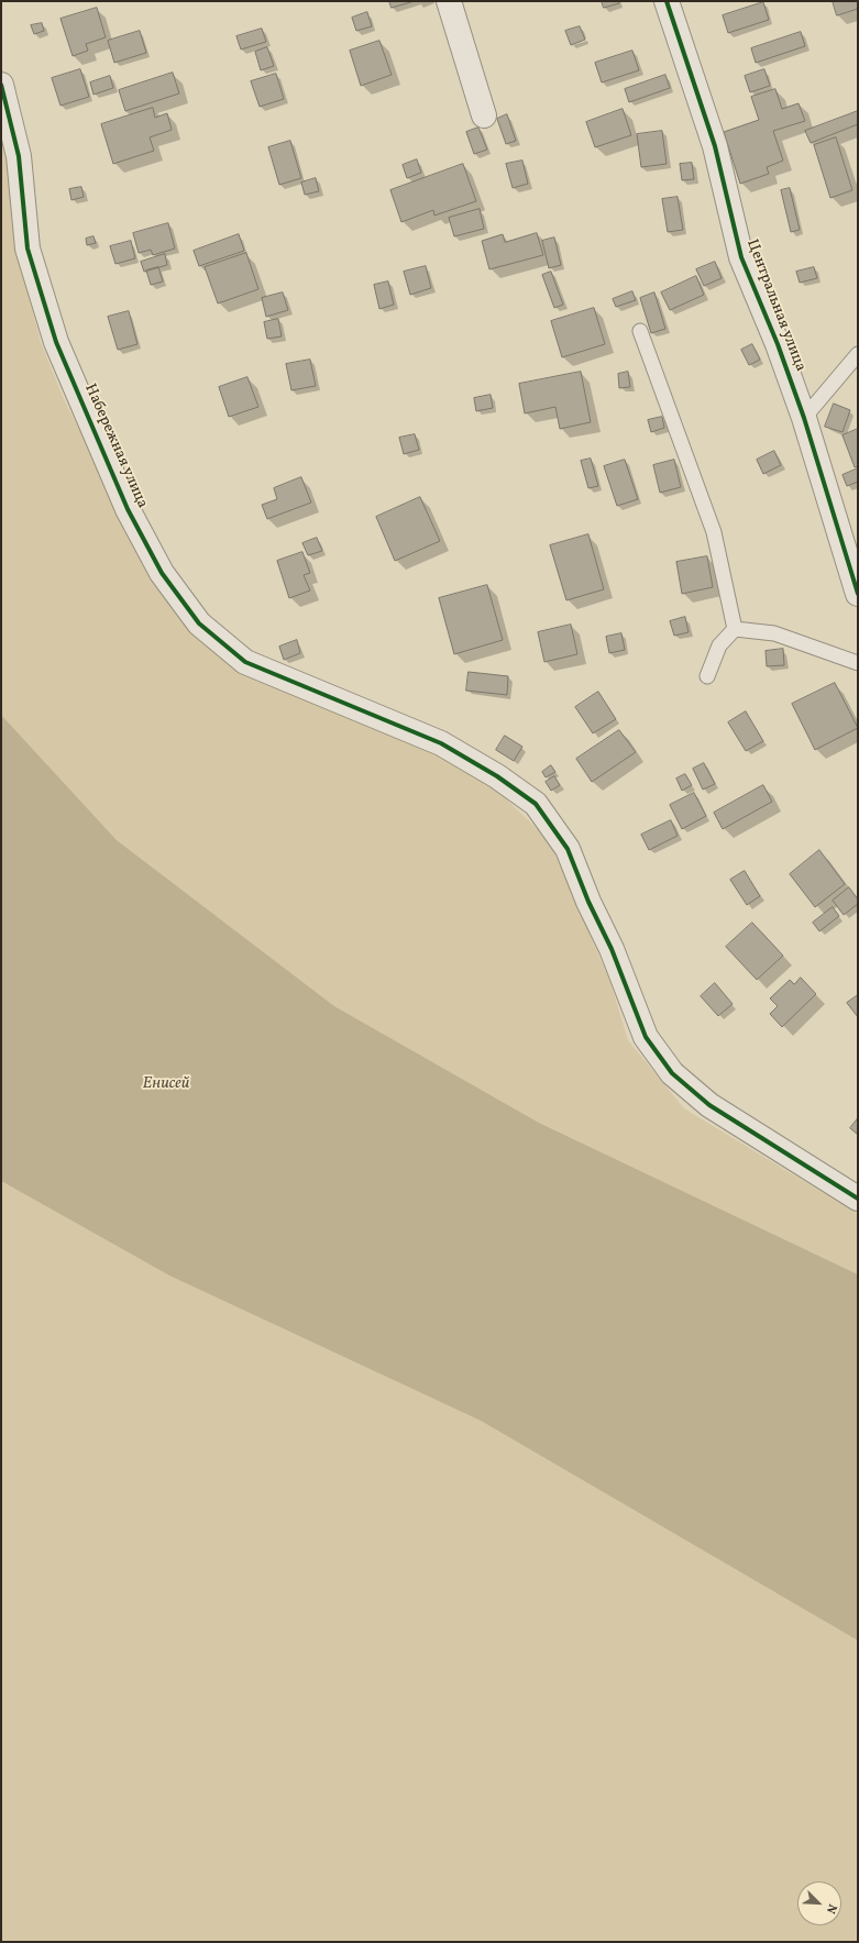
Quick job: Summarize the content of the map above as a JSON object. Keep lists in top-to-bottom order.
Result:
{
  "streets": {
    "street": ["Центральная улица", "Набережная улица"]
  },
  "water": ["Енисей"],
  "north": "bottom right"
}
